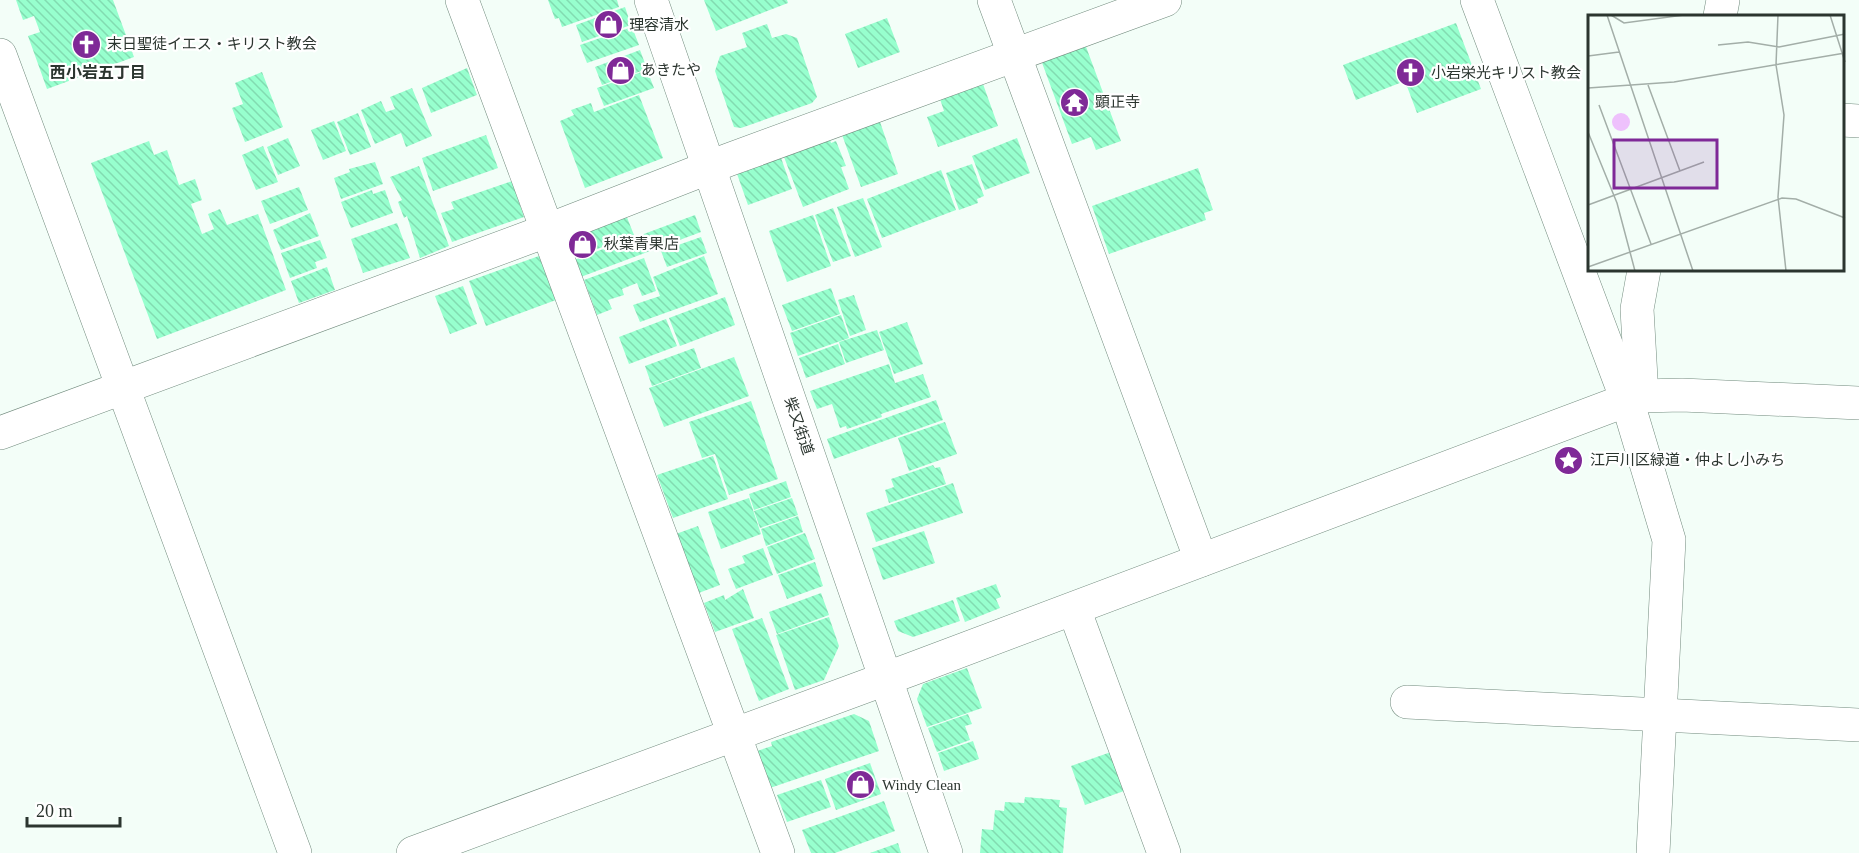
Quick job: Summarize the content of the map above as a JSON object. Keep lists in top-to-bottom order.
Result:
{
  "streets": {
    "street": ["柴又街道"]
  },
  "districts": ["西小岩五丁目"],
  "places": {
    "shop": [
      "理容清水",
      "あきたや",
      "秋葉青果店",
      "Windy Clean"
    ],
    "church": ["末日聖徒イエス・キリスト教会", "小岩栄光キリスト教会"],
    "temple": ["顕正寺"],
    "place": ["江戸川区緑道・仲よし小みち"]
  },
  "scale_bar": "20 m"
}
